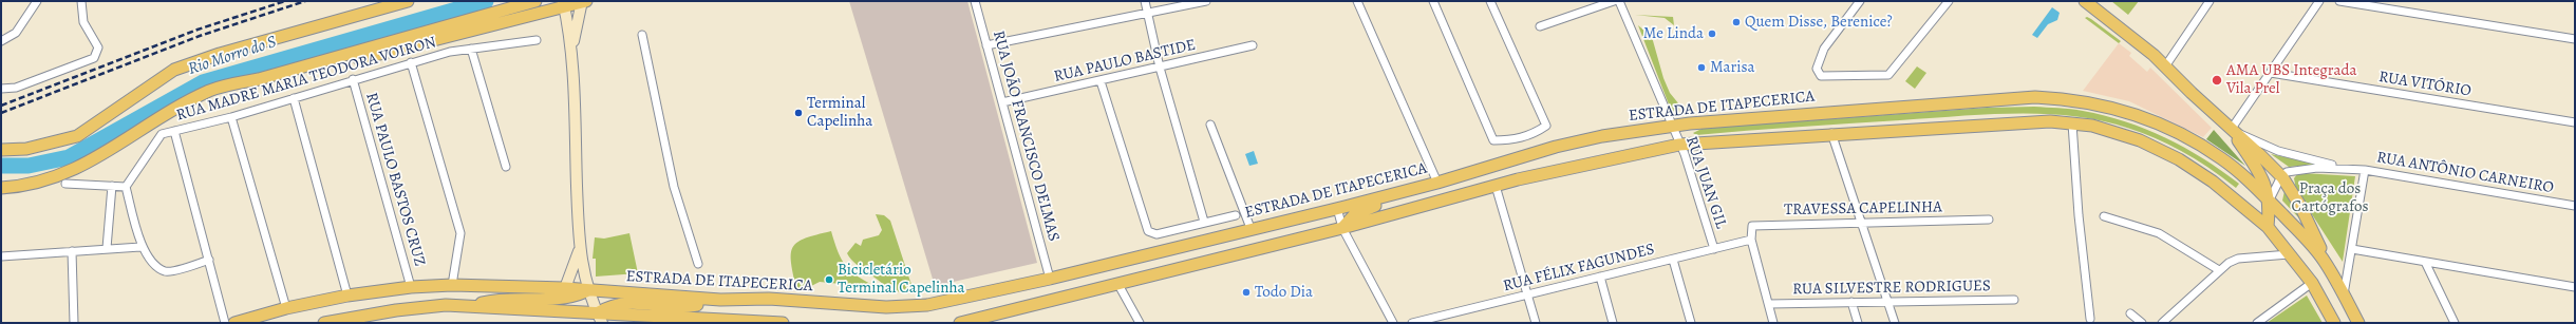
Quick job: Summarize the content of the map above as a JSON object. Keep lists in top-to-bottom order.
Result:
{
  "streets": {
    "main road": ["ESTRADA DE ITAPECERICA"],
    "street": [
      "RUA PAULO BASTIDE",
      "RUA MADRE MARIA TEODORA VOIRON",
      "RUA VITÓRIO",
      "RUA JOÃO FRANCISCO DELMAS",
      "RUA ANTÔNIO CARNEIRO",
      "RUA PAULO BASTOS CRUZ",
      "RUA JUAN GIL",
      "TRAVESSA CAPELINHA",
      "RUA FÉLIX FAGUNDES",
      "RUA SILVESTRE RODRIGUES"
    ]
  },
  "crossings": [
    ["RUA PAULO BASTIDE", "RUA JOÃO FRANCISCO DELMAS"],
    ["RUA MADRE MARIA TEODORA VOIRON", "RUA PAULO BASTOS CRUZ"],
    ["ESTRADA DE ITAPECERICA", "RUA JOÃO FRANCISCO DELMAS"],
    ["ESTRADA DE ITAPECERICA", "RUA PAULO BASTOS CRUZ"],
    ["ESTRADA DE ITAPECERICA", "RUA JUAN GIL"],
    ["RUA JUAN GIL", "RUA FÉLIX FAGUNDES"],
    ["TRAVESSA CAPELINHA", "RUA FÉLIX FAGUNDES"]
  ],
  "water": ["Rio Morro do S"],
  "parks": ["Praça dos Cartógrafos"],
  "places": [
    "Quem Disse, Berenice?",
    "Me Linda",
    "Marisa",
    "AMA UBS Integrada Vila Prel",
    "Terminal Capelinha",
    "Bicicletário Terminal Capelinha",
    "Todo Dia"
  ]
}
